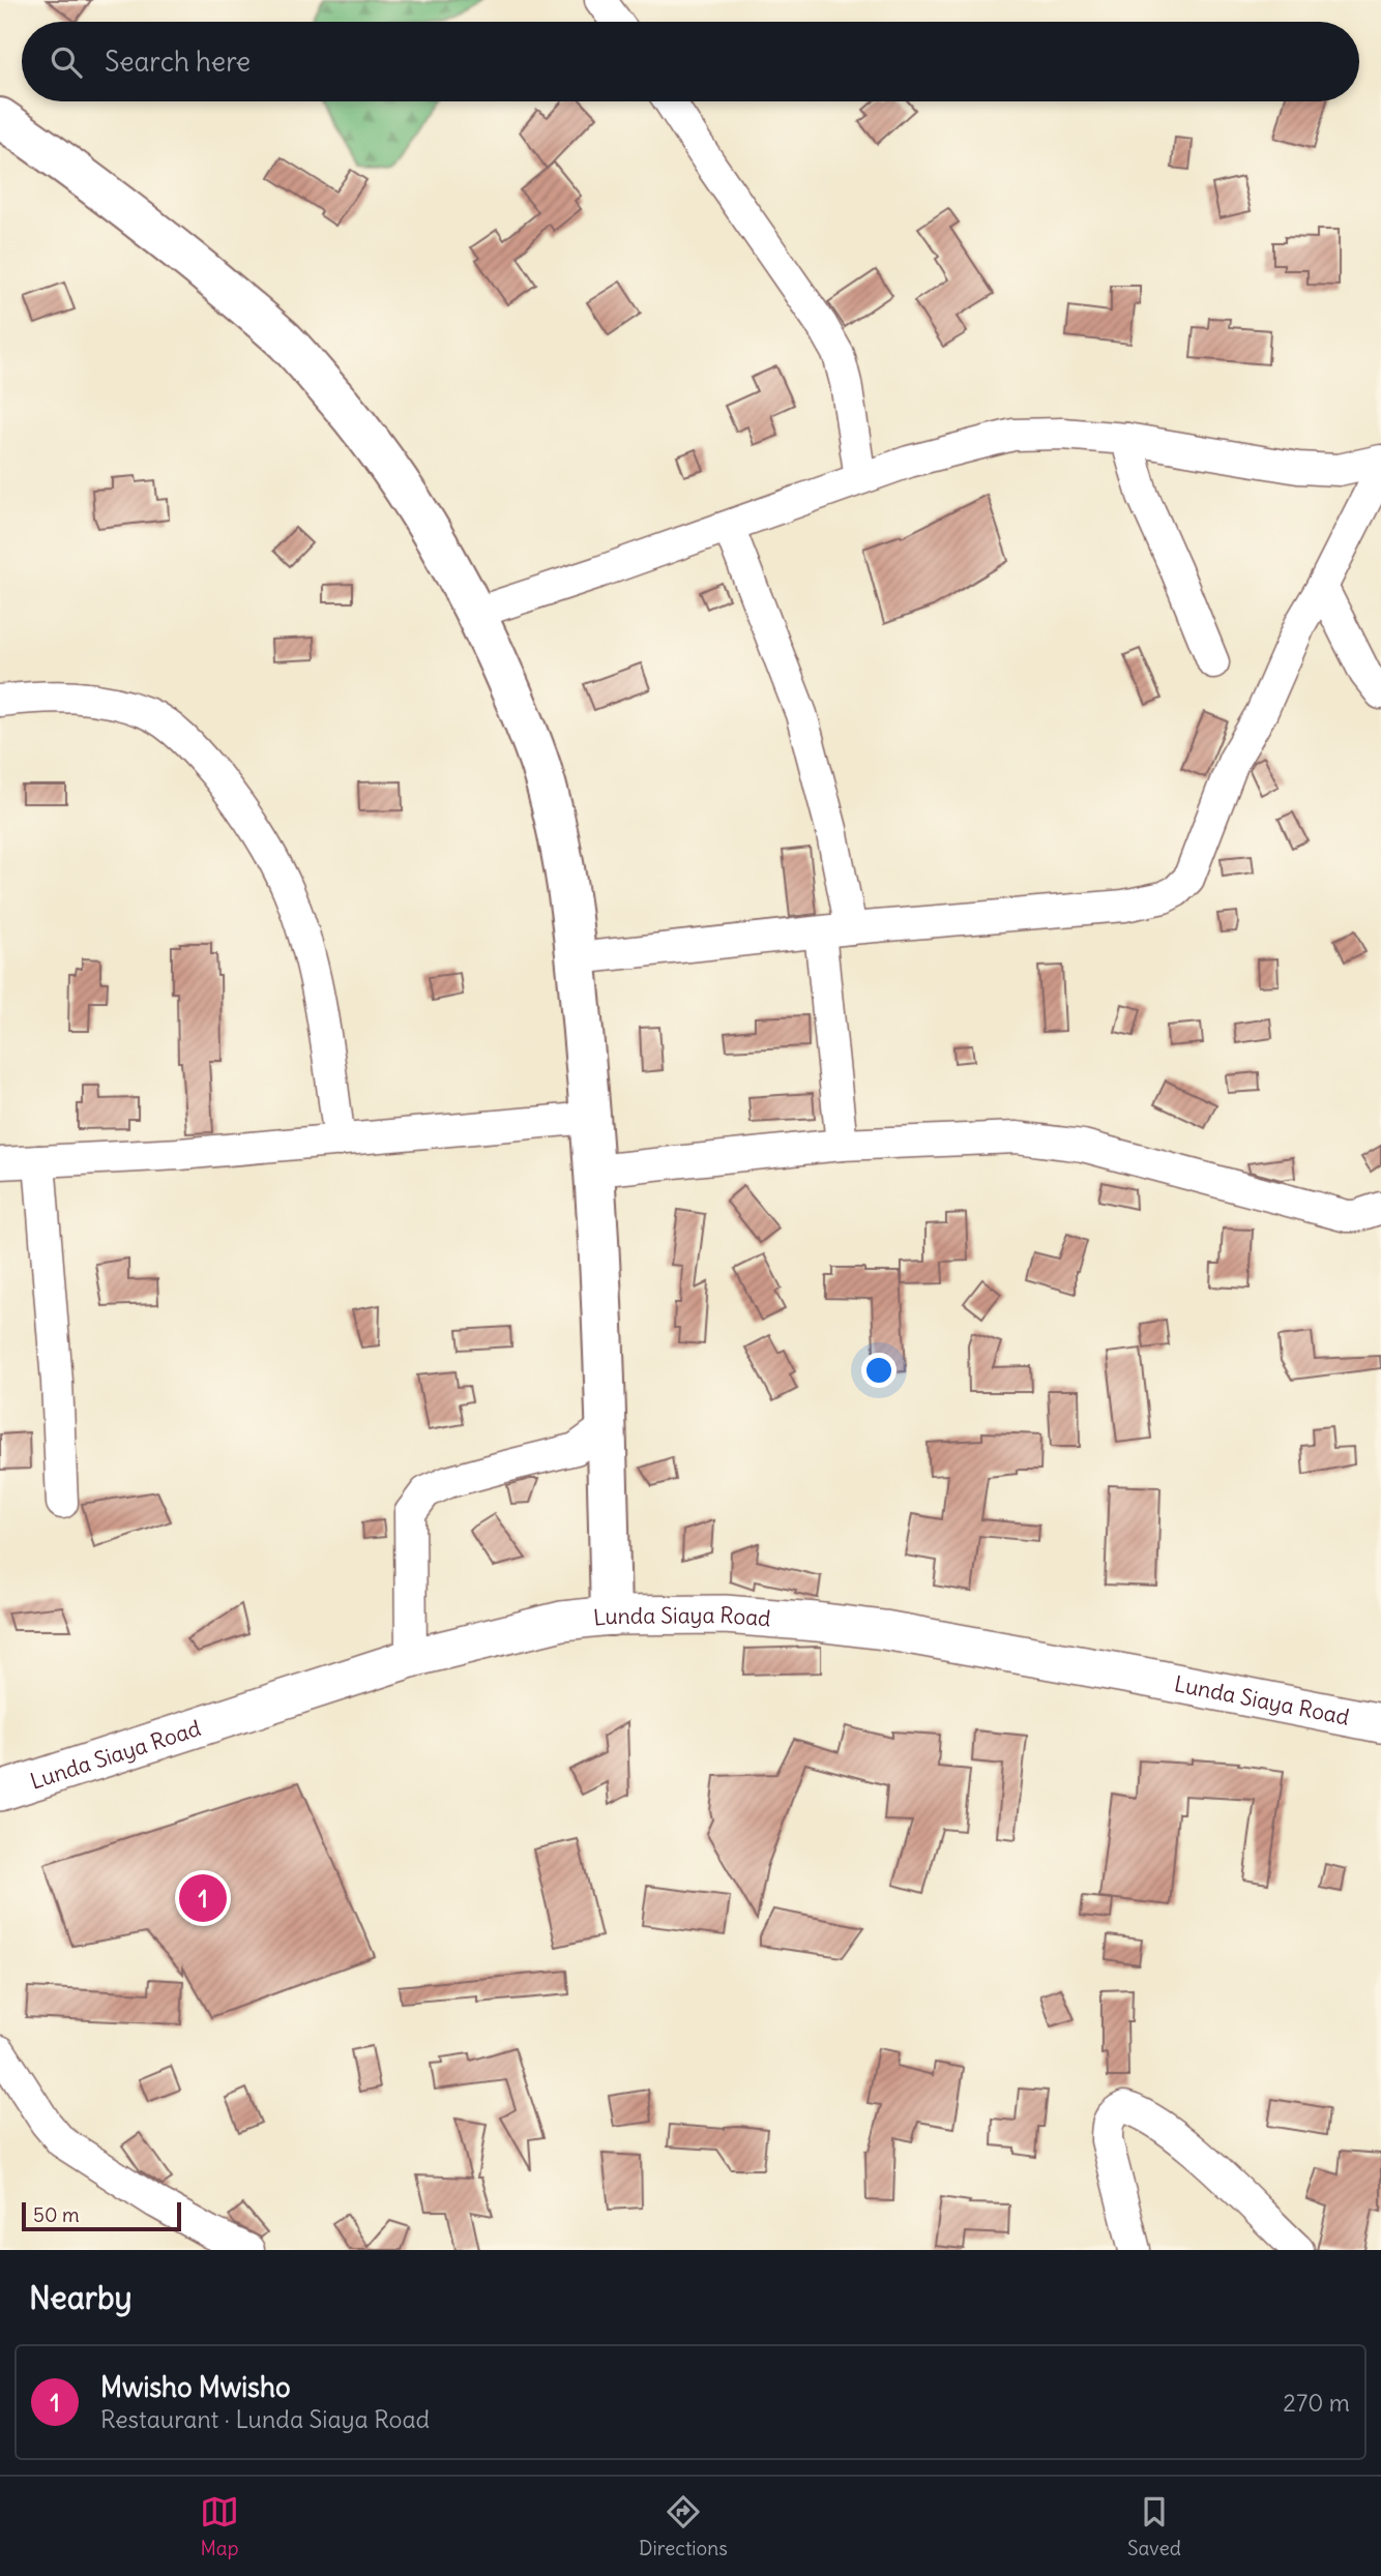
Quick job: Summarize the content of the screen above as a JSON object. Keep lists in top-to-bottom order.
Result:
{
  "streets": {
    "main road": ["Lunda Siaya Road"]
  },
  "scale_bar": "50 m",
  "page": {
    "search": "Search here",
    "pins": "1",
    "scale": "50 m",
    "heading": "Nearby",
    "list": [
      {
        "mark": "1",
        "name": "Mwisho Mwisho",
        "note": "Restaurant · Lunda Siaya Road",
        "value": "270 m"
      }
    ],
    "nav": ["Map", "Directions", "Saved"]
  }
}
